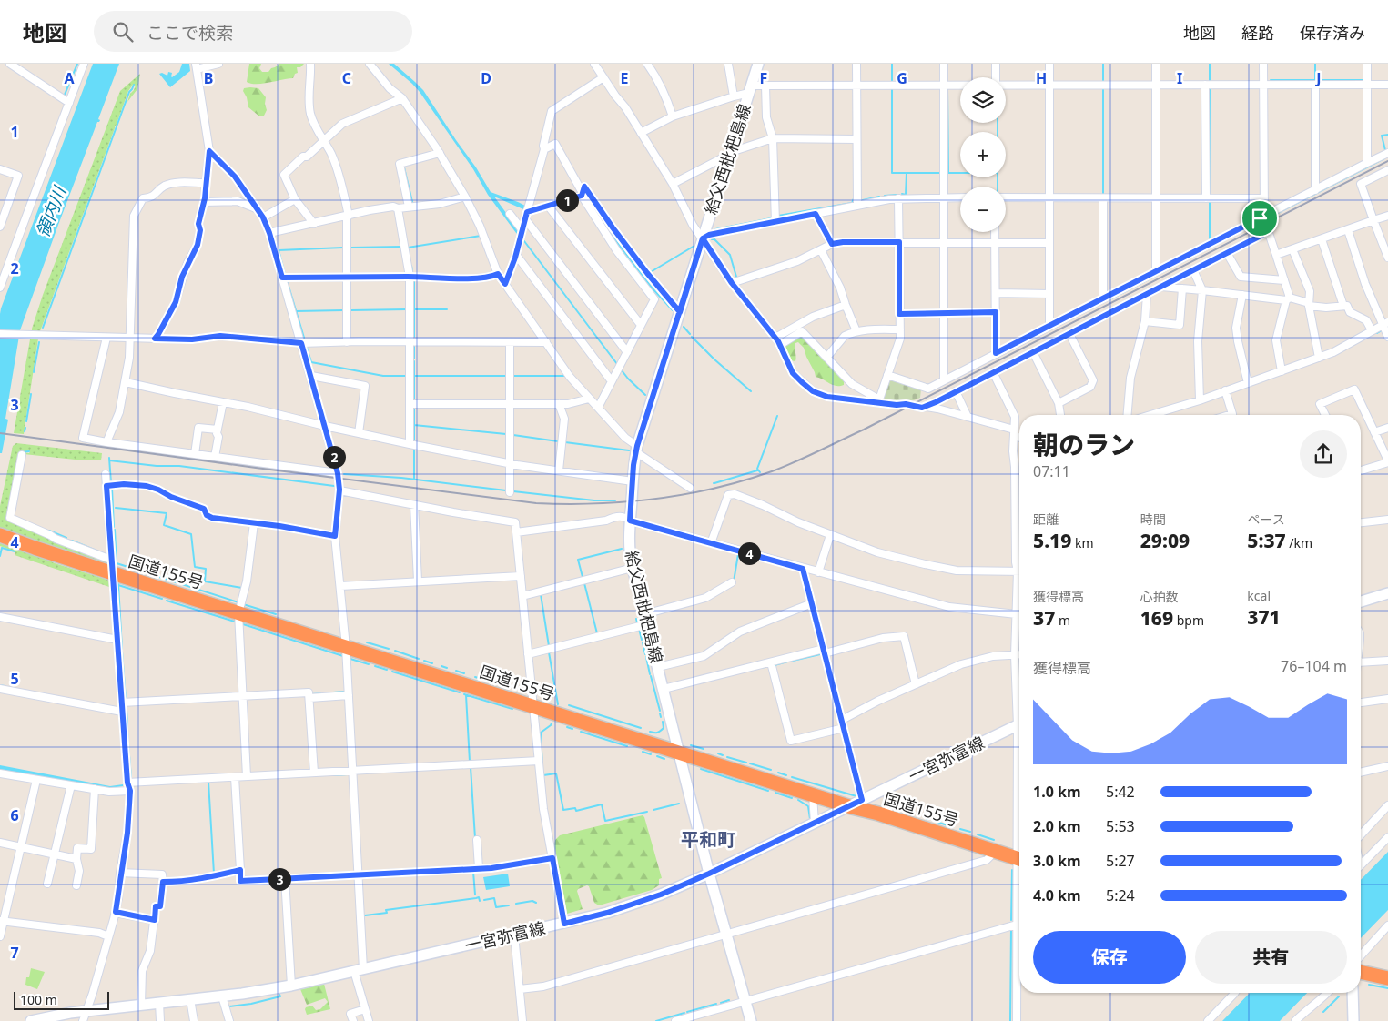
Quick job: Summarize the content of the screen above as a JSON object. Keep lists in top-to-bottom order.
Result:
{
  "streets": {
    "highway": ["国道155号"],
    "main road": ["給父西枇杷島線", "一宮弥富線"]
  },
  "crossings": [
    ["給父西枇杷島線", "国道155号"],
    ["給父西枇杷島線", "一宮弥富線"],
    ["国道155号", "一宮弥富線"]
  ],
  "districts": ["平和町"],
  "water": ["領内川"],
  "scale_bar": "100 m",
  "page": {
    "header": "地図",
    "search": "ここで検索",
    "nav": ["地図", "経路", "保存済み"],
    "map_buttons": ["+", "−"],
    "pins": [
      "1",
      "2",
      "4",
      "3"
    ],
    "heading": ["朝のラン", "07:11"],
    "stats": [
      ["距離", "5.19 km"],
      ["時間", "29:09"],
      ["ペース", "5:37 /km"],
      ["獲得標高", "37 m"],
      ["心拍数", "169 bpm"],
      ["kcal", "371"]
    ],
    "chart": ["獲得標高", "76–104 m"],
    "list": [
      {
        "name": "1.0 km",
        "note": "5:42"
      },
      {
        "name": "2.0 km",
        "note": "5:53"
      },
      {
        "name": "3.0 km",
        "note": "5:27"
      },
      {
        "name": "4.0 km",
        "note": "5:24"
      }
    ],
    "buttons": ["保存", "共有"],
    "scale": "100 m"
  },
  "grid": {
    "columns": [
      "A",
      "B",
      "C",
      "D",
      "E",
      "F",
      "G",
      "H",
      "I",
      "J"
    ],
    "rows": [
      "1",
      "2",
      "3",
      "4",
      "5",
      "6",
      "7"
    ]
  }
}
